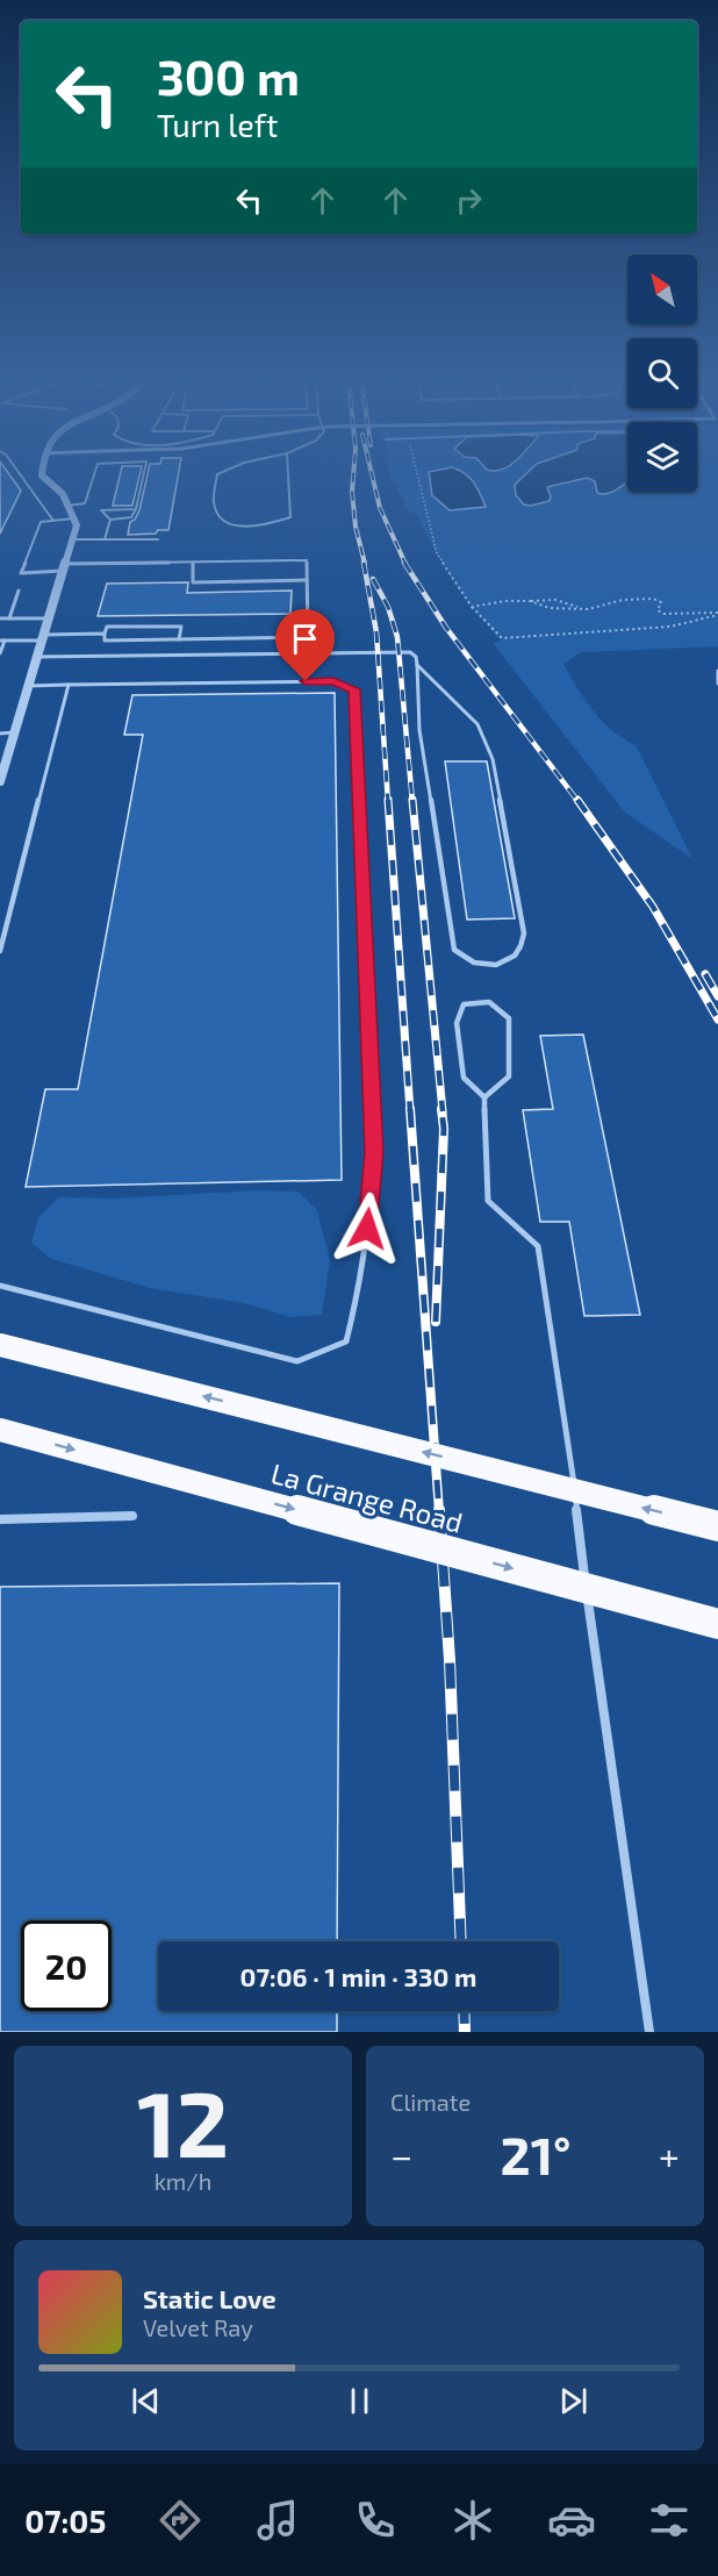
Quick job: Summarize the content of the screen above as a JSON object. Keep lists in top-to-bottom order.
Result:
{
  "streets": {
    "highway": ["La Grange Road"]
  },
  "north": "top left",
  "page": {
    "turn": ["300 m", "Turn left"],
    "limit": "20",
    "trip": "07:06 · 1 min · 330 m",
    "tile": [
      ["12", "km/h"],
      "Climate"
    ],
    "heat": ["−", "21°", "+"],
    "song": ["Static Love", "Velvet Ray"],
    "tabs": "07:05"
  }
}
